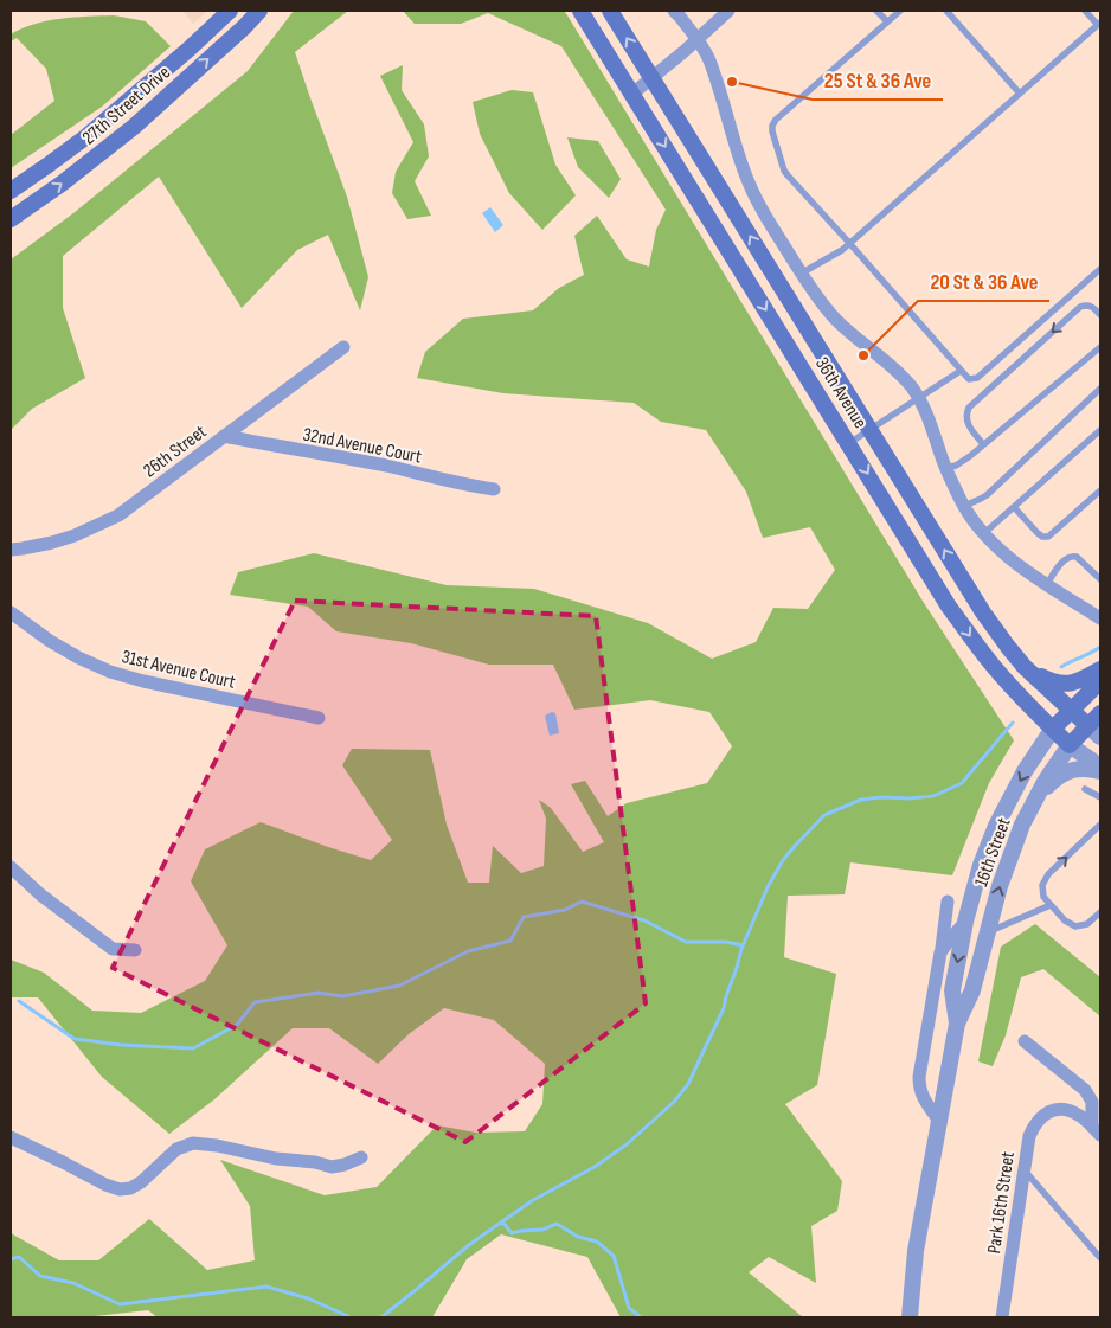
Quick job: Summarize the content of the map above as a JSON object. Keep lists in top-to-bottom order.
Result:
{
  "streets": {
    "main road": ["27th Street Drive", "36th Avenue", "16th Street"],
    "street": [
      "32nd Avenue Court",
      "26th Street",
      "31st Avenue Court",
      "Park 16th Street"
    ]
  },
  "crossings": [
    ["36th Avenue", "16th Street"],
    ["32nd Avenue Court", "26th Street"]
  ],
  "places": ["25 St & 36 Ave", "20 St & 36 Ave"]
}
